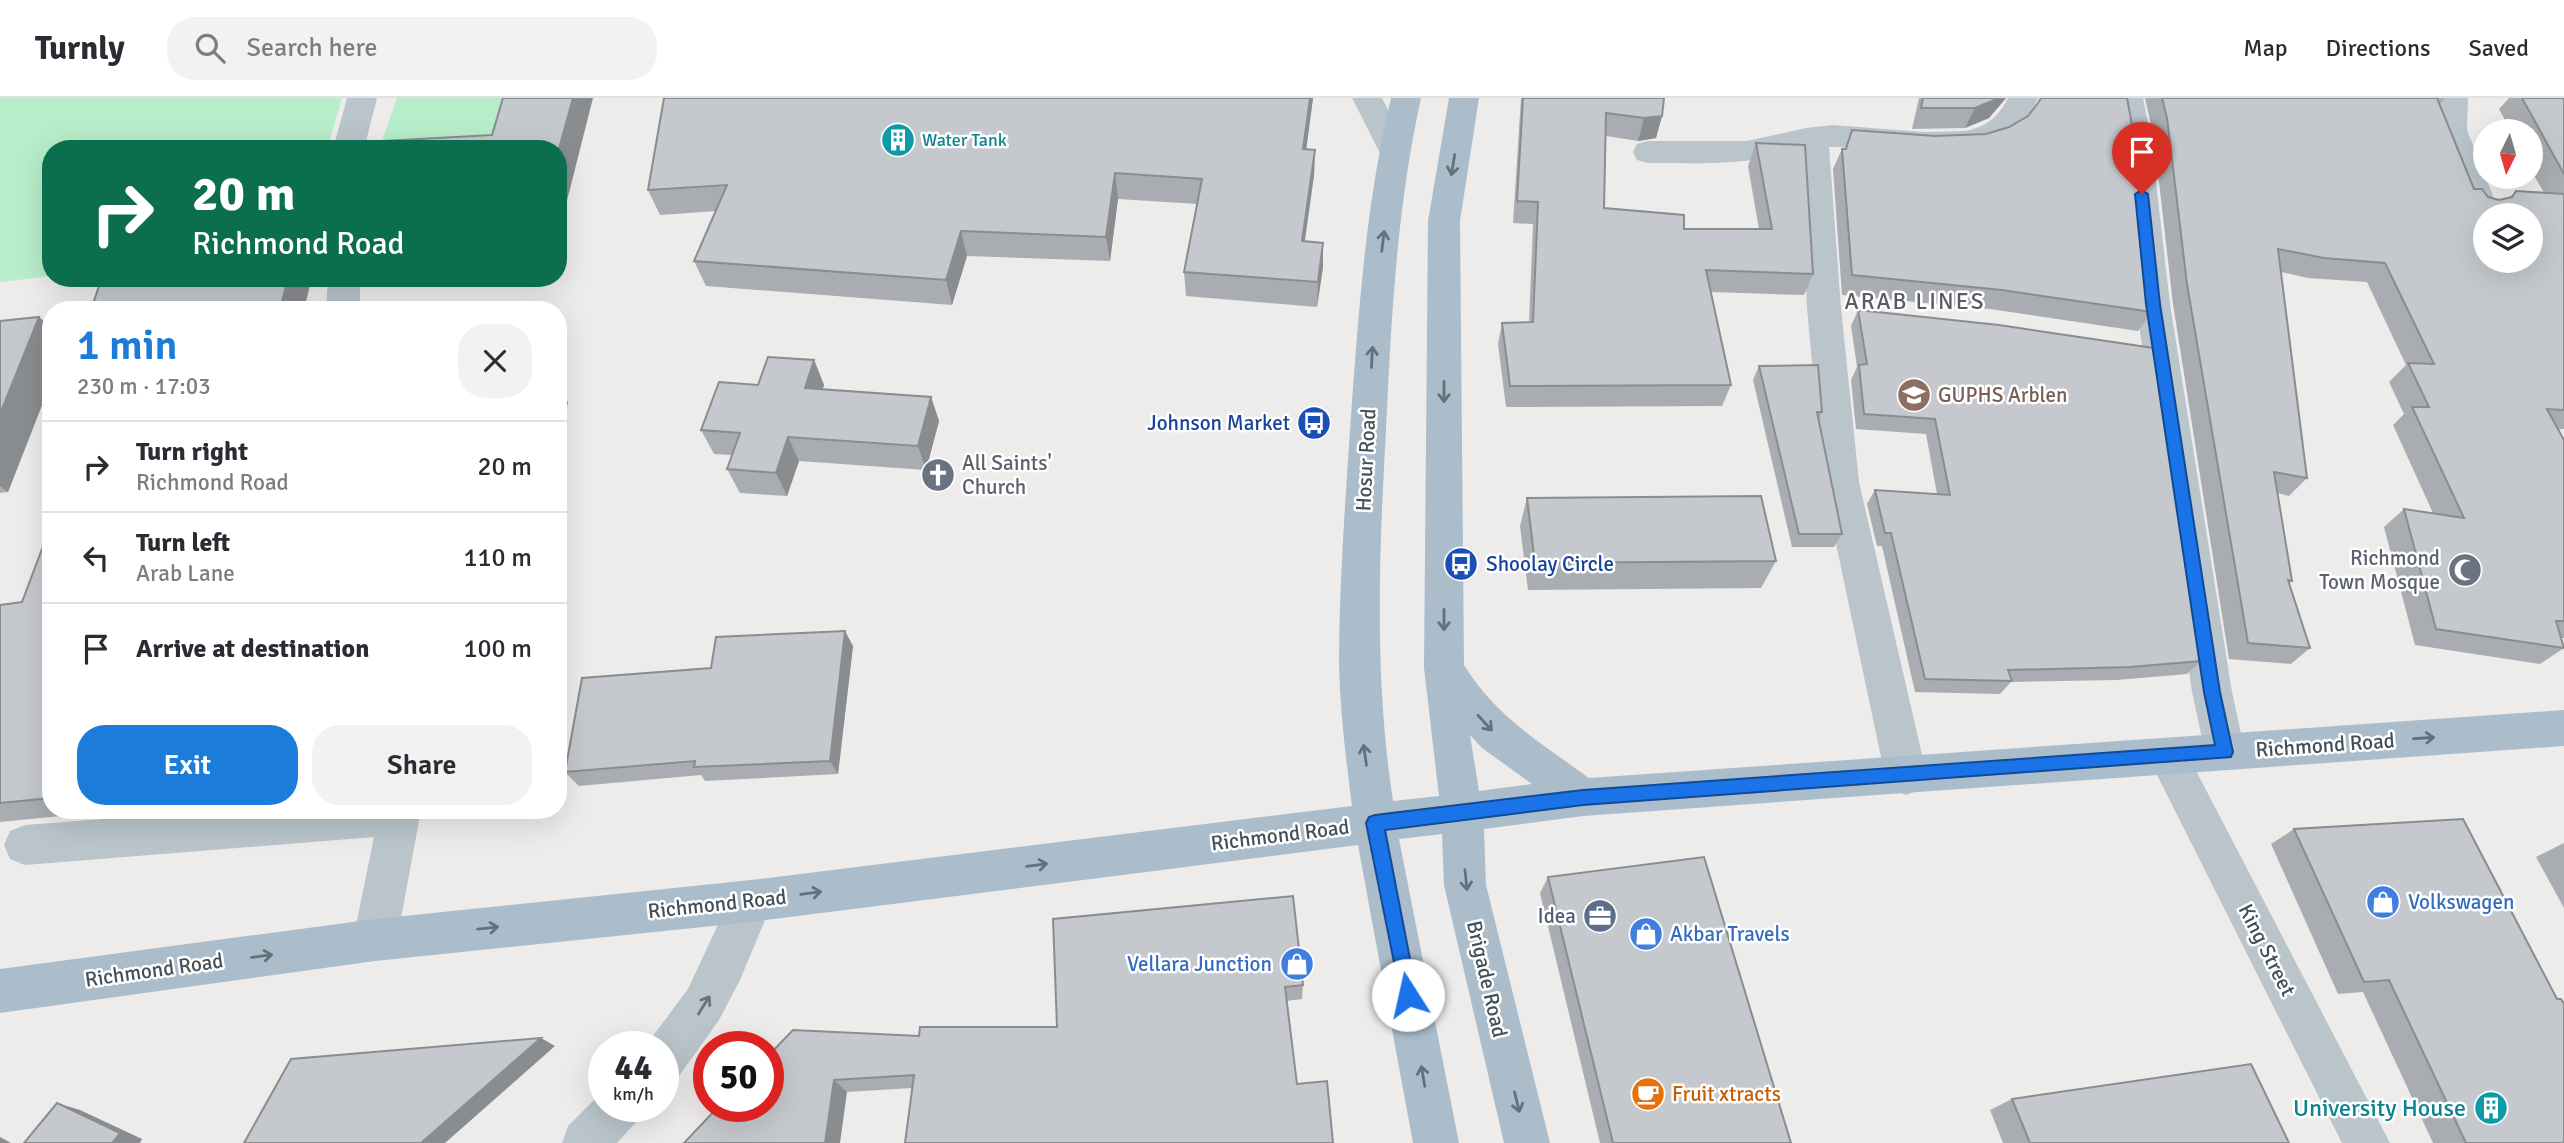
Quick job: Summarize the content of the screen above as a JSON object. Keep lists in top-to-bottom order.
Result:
{
  "streets": {
    "main road": ["Hosur Road", "Richmond Road", "Brigade Road"],
    "street": ["King Street"]
  },
  "crossings": [
    ["Hosur Road", "Richmond Road"],
    ["Richmond Road", "King Street"],
    ["Richmond Road", "Brigade Road"]
  ],
  "one_way": ["Richmond Road"],
  "districts": ["ARAB LINES"],
  "places": {
    "building": ["Water Tank", "University House"],
    "school or university": ["GUPHS Arblen"],
    "bus stop": ["Johnson Market", "Shoolay Circle"],
    "church": ["All Saints' Church"],
    "mosque": ["Richmond Town Mosque"],
    "shop": ["Volkswagen", "Akbar Travels", "Vellara Junction"],
    "office": ["Idea"],
    "cafe": ["Fruit xtracts"]
  },
  "north": "bottom",
  "page": {
    "header": "Turnly",
    "search": "Search here",
    "nav": ["Map", "Directions", "Saved"],
    "turn": ["20 m", "Richmond Road"],
    "heading": ["1 min", "230 m · 17:03"],
    "list": [
      {
        "name": "Turn right",
        "note": "Richmond Road",
        "value": "20 m"
      },
      {
        "name": "Turn left",
        "note": "Arab Lane",
        "value": "110 m"
      },
      {
        "name": "Arrive at destination",
        "value": "100 m"
      }
    ],
    "buttons": ["Exit", "Share"],
    "speed": "44 km/h",
    "limit": "50"
  }
}
